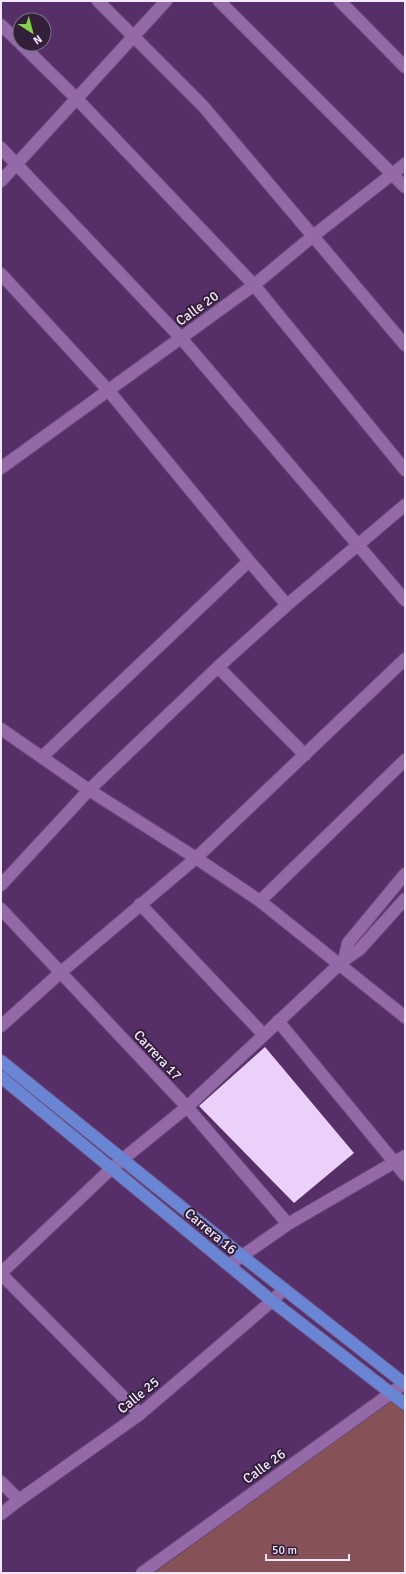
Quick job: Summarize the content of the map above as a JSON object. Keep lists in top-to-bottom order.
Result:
{
  "streets": {
    "main road": ["Carrera 16"],
    "street": [
      "Calle 20",
      "Carrera 17",
      "Calle 25",
      "Calle 26"
    ]
  },
  "crossings": [
    ["Carrera 16", "Calle 25"],
    ["Carrera 16", "Calle 26"]
  ],
  "scale_bar": "50 m",
  "north": "bottom right"
}
